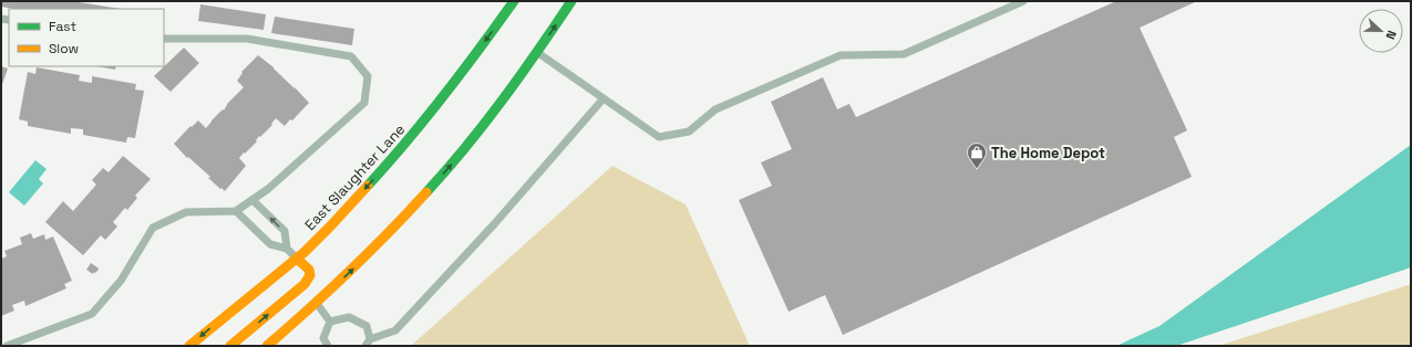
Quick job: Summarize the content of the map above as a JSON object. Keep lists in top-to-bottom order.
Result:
{
  "streets": {
    "main road": ["East Slaughter Lane"]
  },
  "places": {
    "shop": ["The Home Depot"]
  },
  "legend": ["Fast", "Slow"],
  "north": "right"
}
